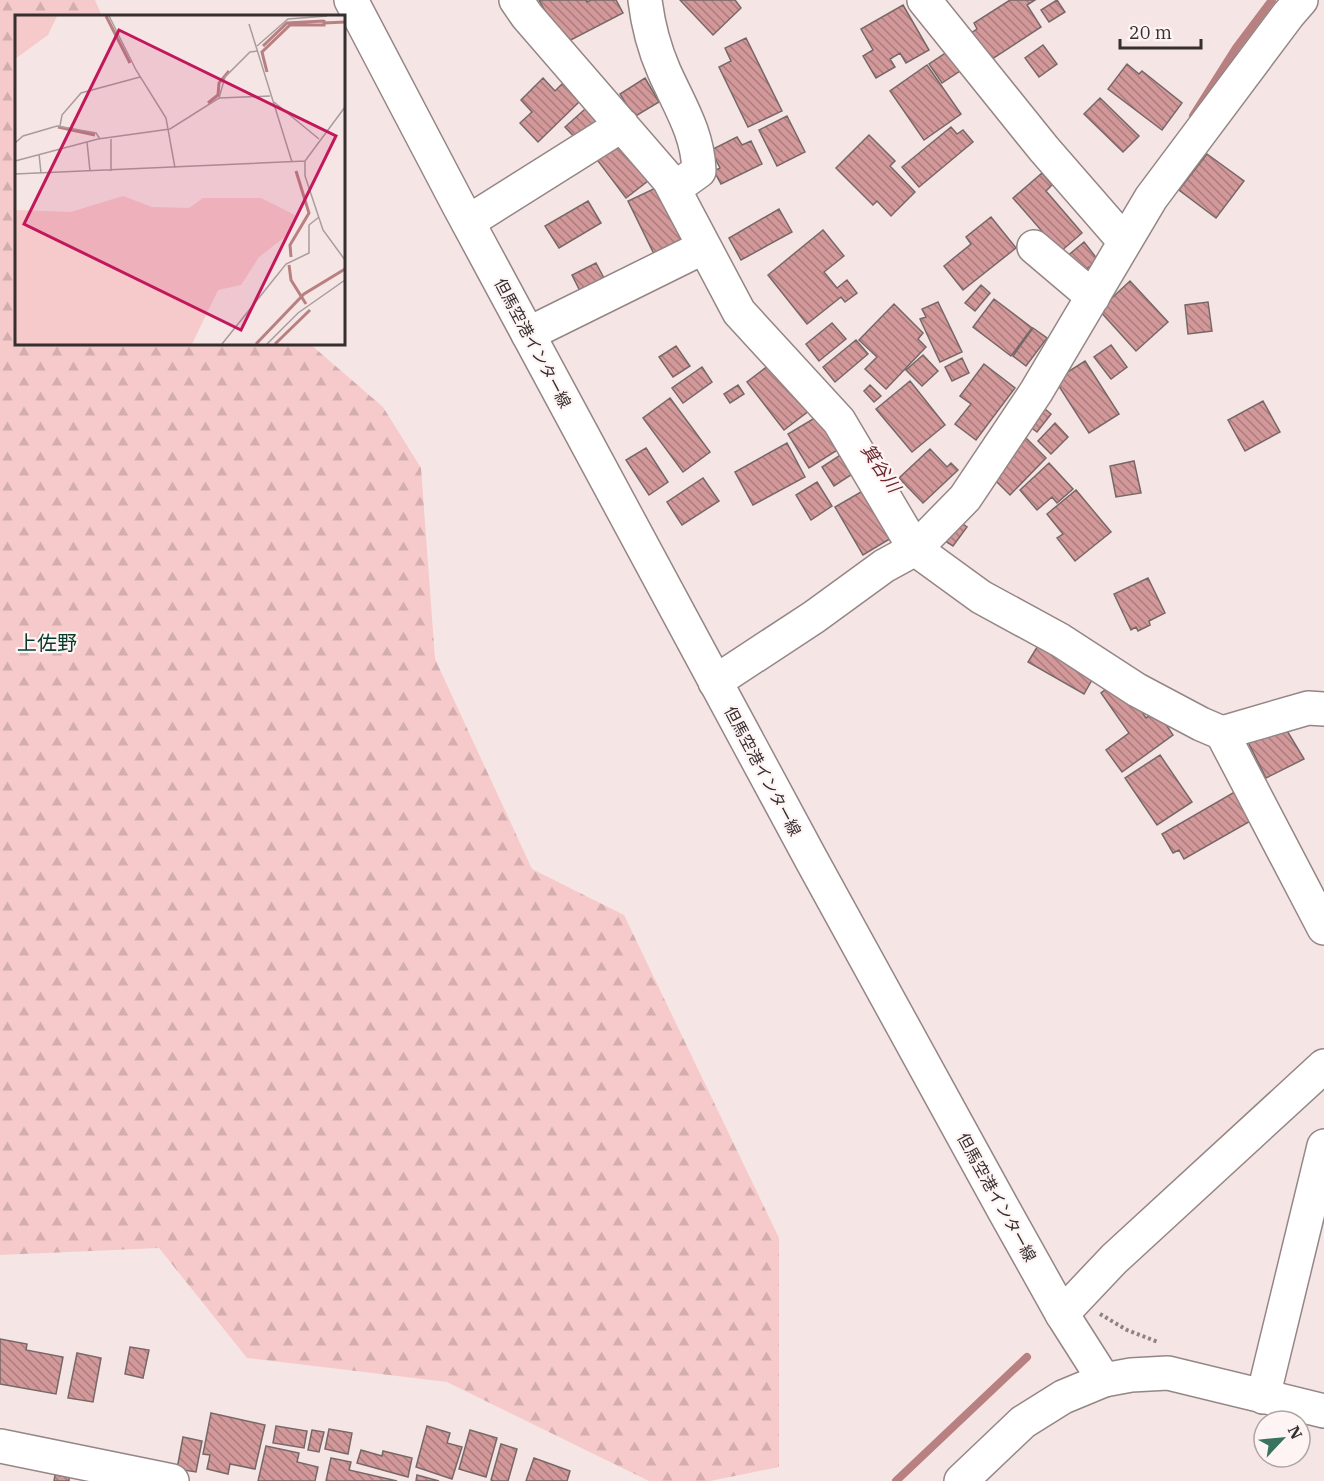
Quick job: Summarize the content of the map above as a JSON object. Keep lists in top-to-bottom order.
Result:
{
  "streets": {
    "street": ["但馬空港インター線"]
  },
  "districts": ["上佐野"],
  "water": ["箕谷川"],
  "scale_bar": "20 m",
  "north": "top right"
}
